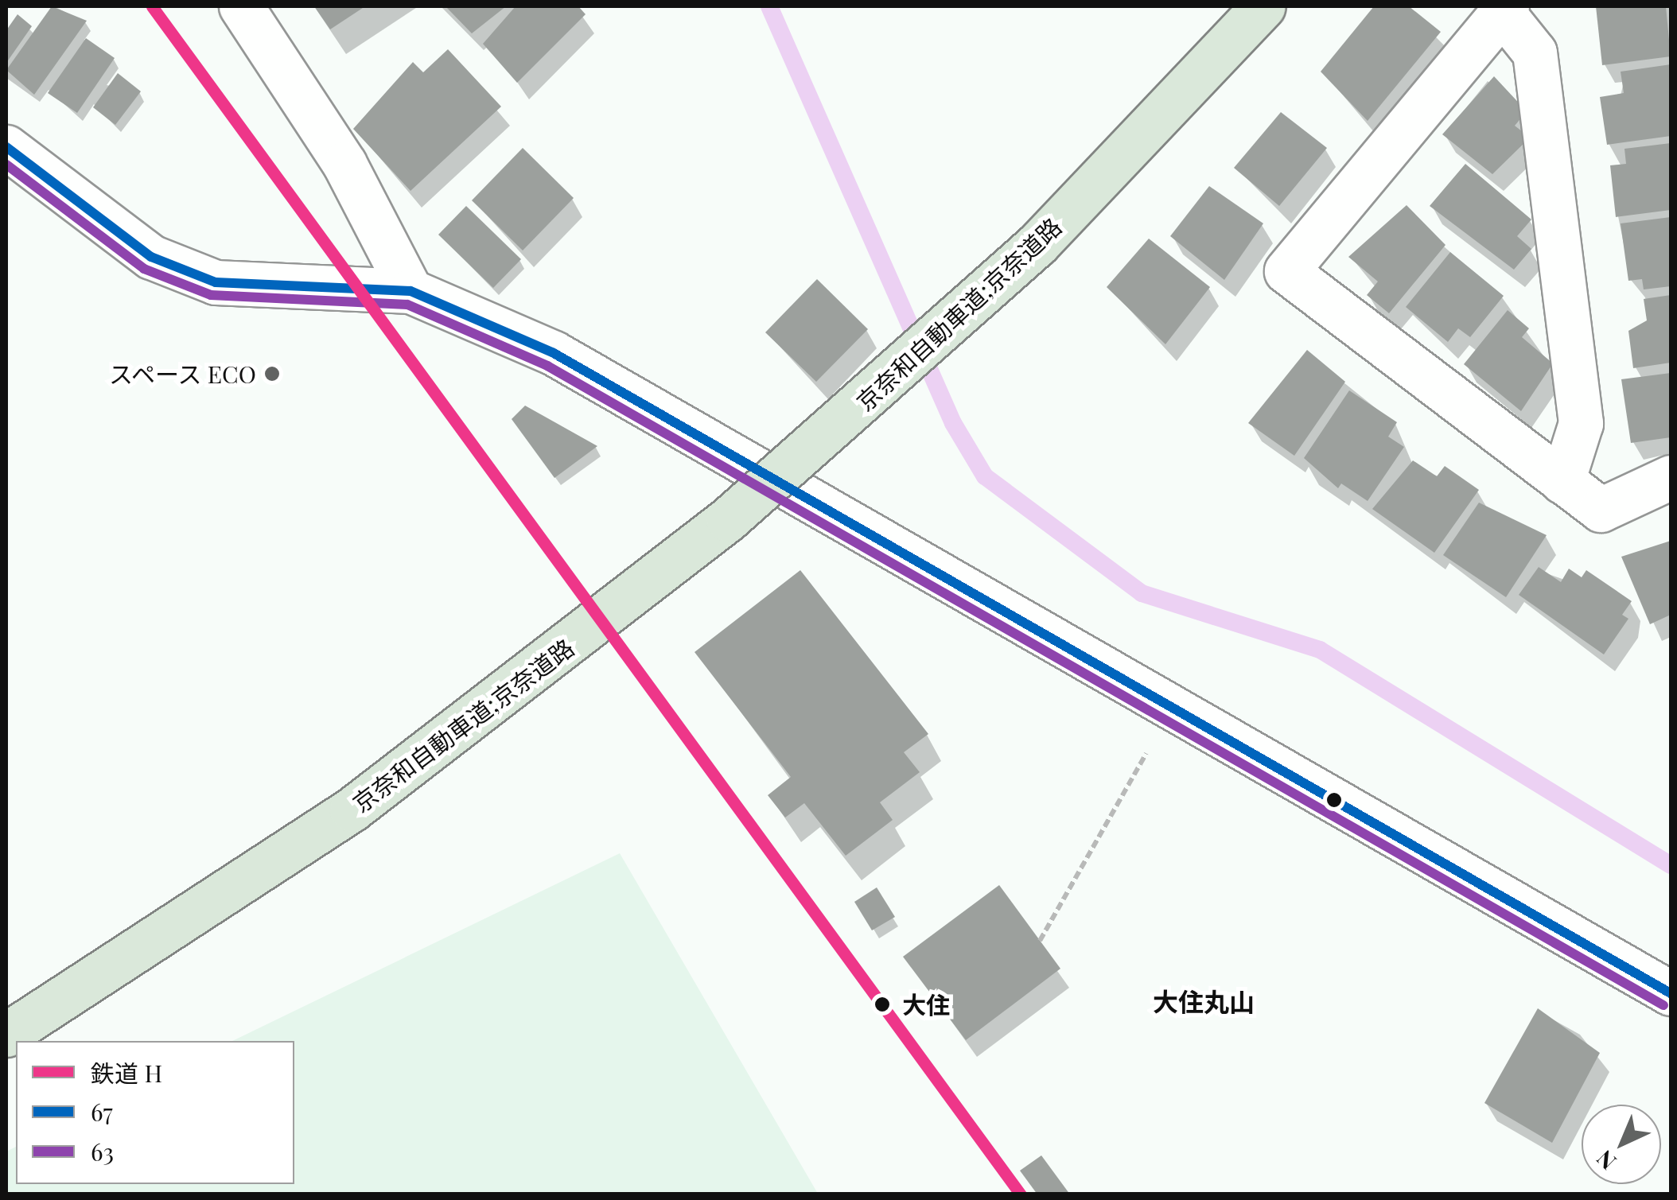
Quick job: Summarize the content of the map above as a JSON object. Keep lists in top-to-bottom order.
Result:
{
  "streets": {
    "highway": ["京奈和自動車道;京奈道路"]
  },
  "districts": ["大住丸山"],
  "places": ["スペース ECO", "大住"],
  "lines": ["rail line H", "transit line 67", "transit line 63"],
  "legend": ["鉄道 H", "67", "63"],
  "north": "bottom left"
}
